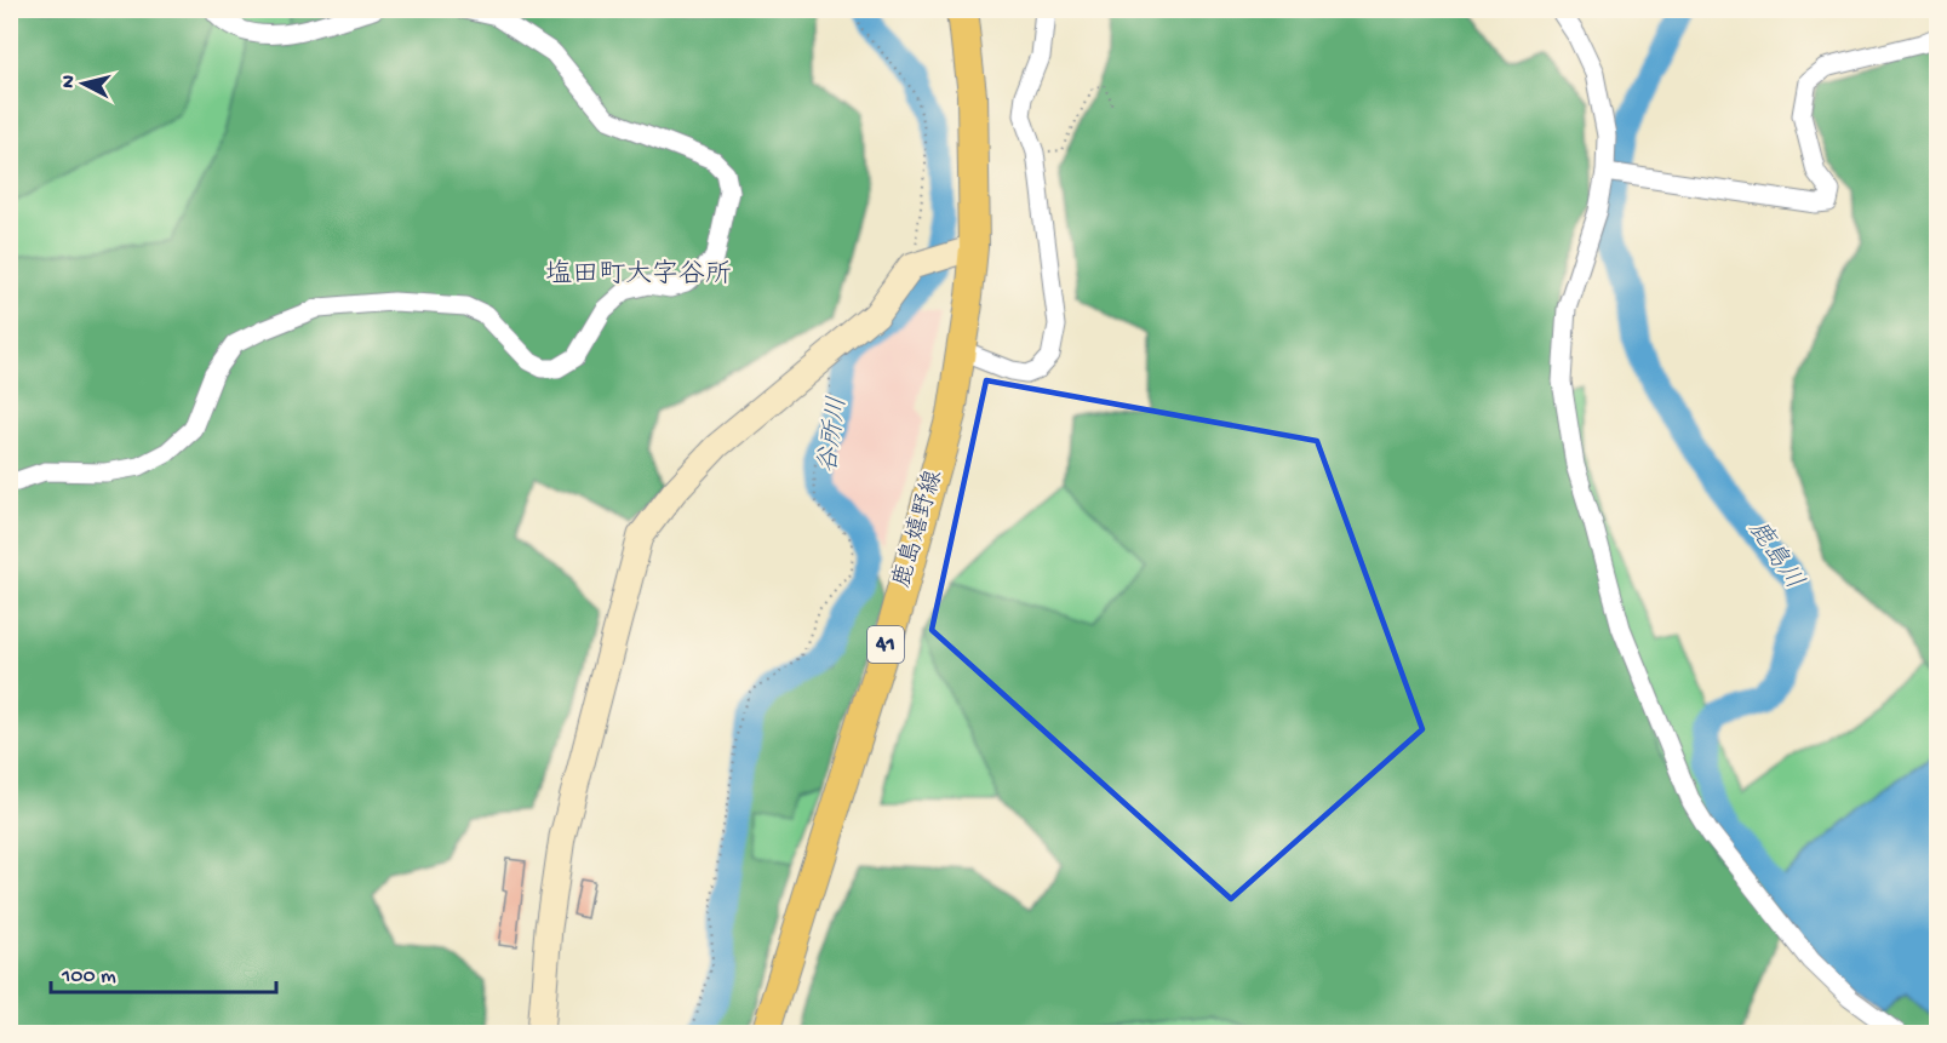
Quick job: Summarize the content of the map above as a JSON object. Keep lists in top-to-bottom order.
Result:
{
  "streets": {
    "main road": ["鹿島嬉野線", "41"]
  },
  "districts": ["塩田町大字谷所"],
  "water": ["谷所川", "鹿島川"],
  "scale_bar": "100 m",
  "north": "left"
}
